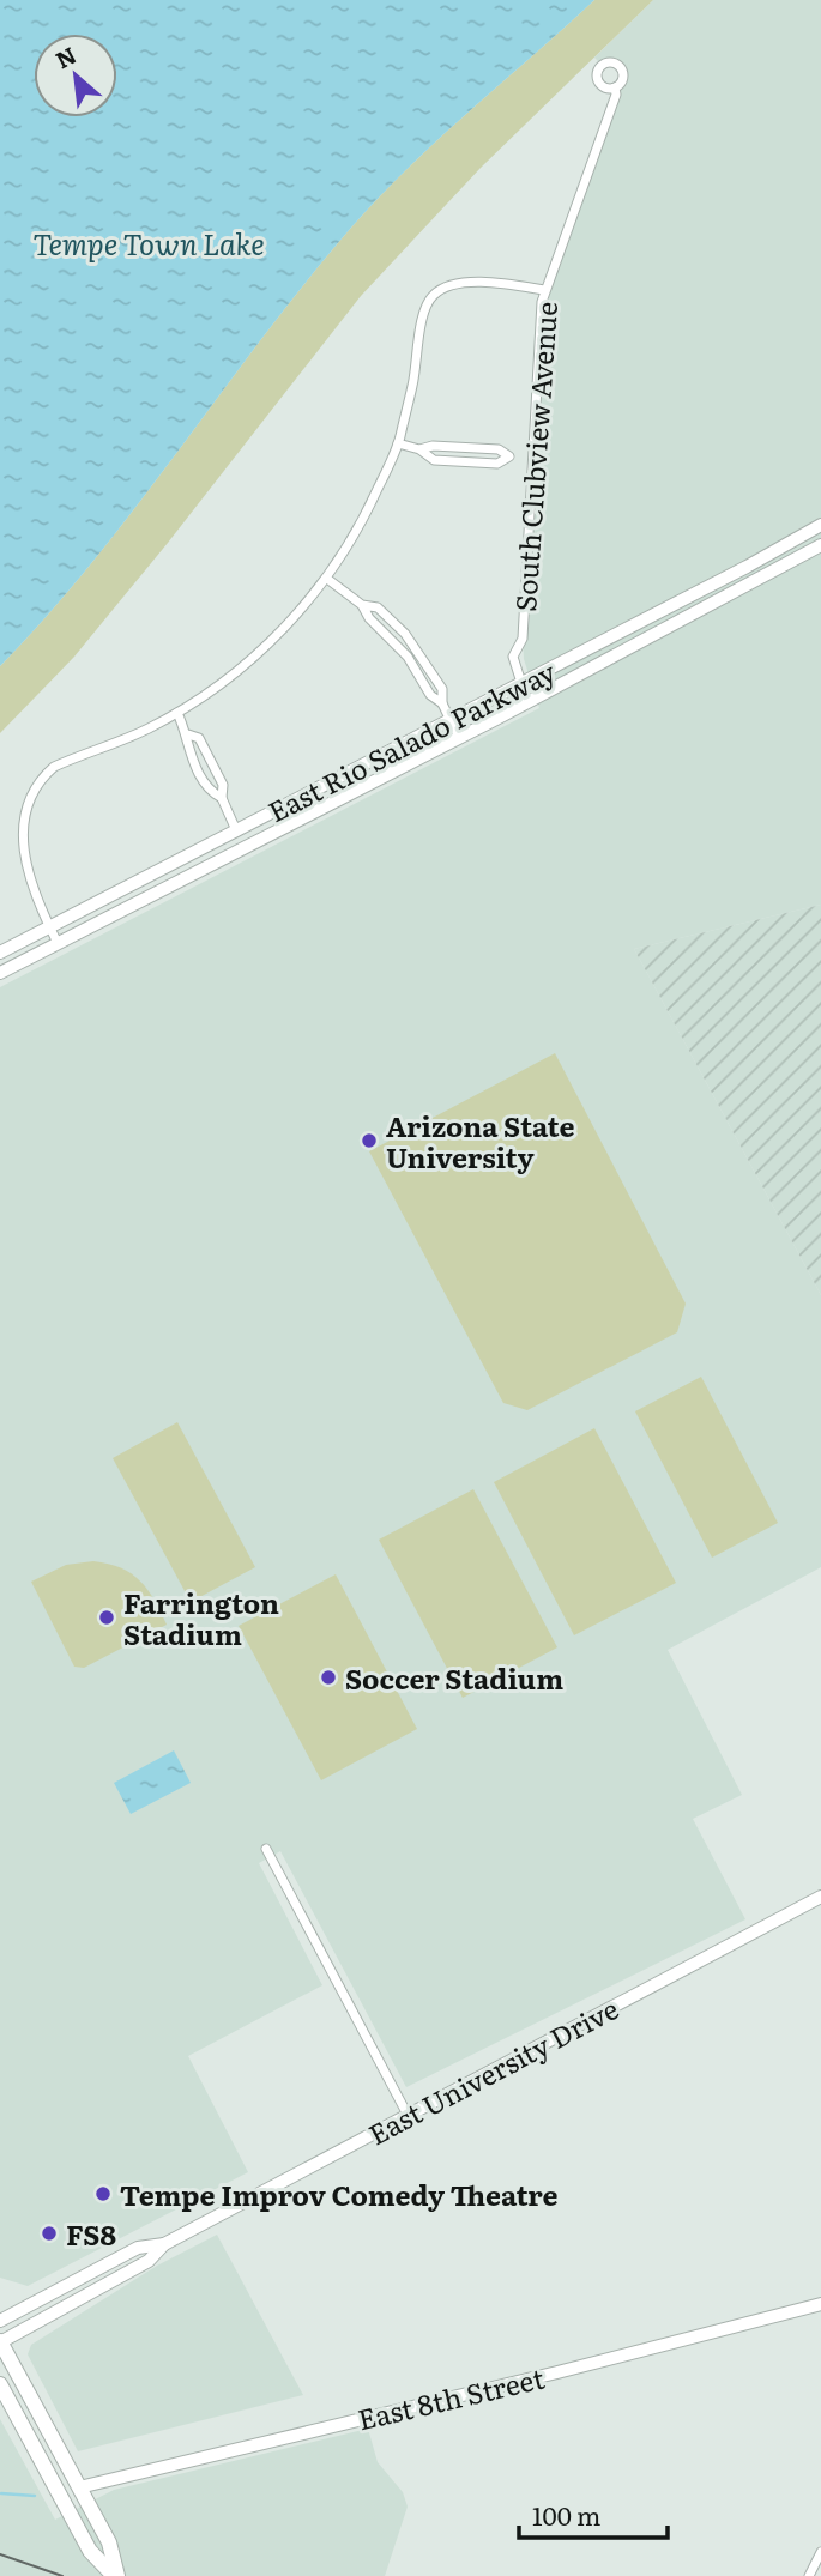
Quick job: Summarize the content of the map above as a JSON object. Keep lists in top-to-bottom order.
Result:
{
  "streets": {
    "main road": ["East Rio Salado Parkway", "East University Drive", "East 8th Street"],
    "street": ["South Clubview Avenue"]
  },
  "crossings": [
    ["South Clubview Avenue", "East Rio Salado Parkway"]
  ],
  "water": ["Tempe Town Lake"],
  "places": [
    "Arizona State University",
    "Farrington Stadium",
    "Soccer Stadium",
    "Tempe Improv Comedy Theatre",
    "FS8"
  ],
  "scale_bar": "100 m",
  "north": "top left"
}
